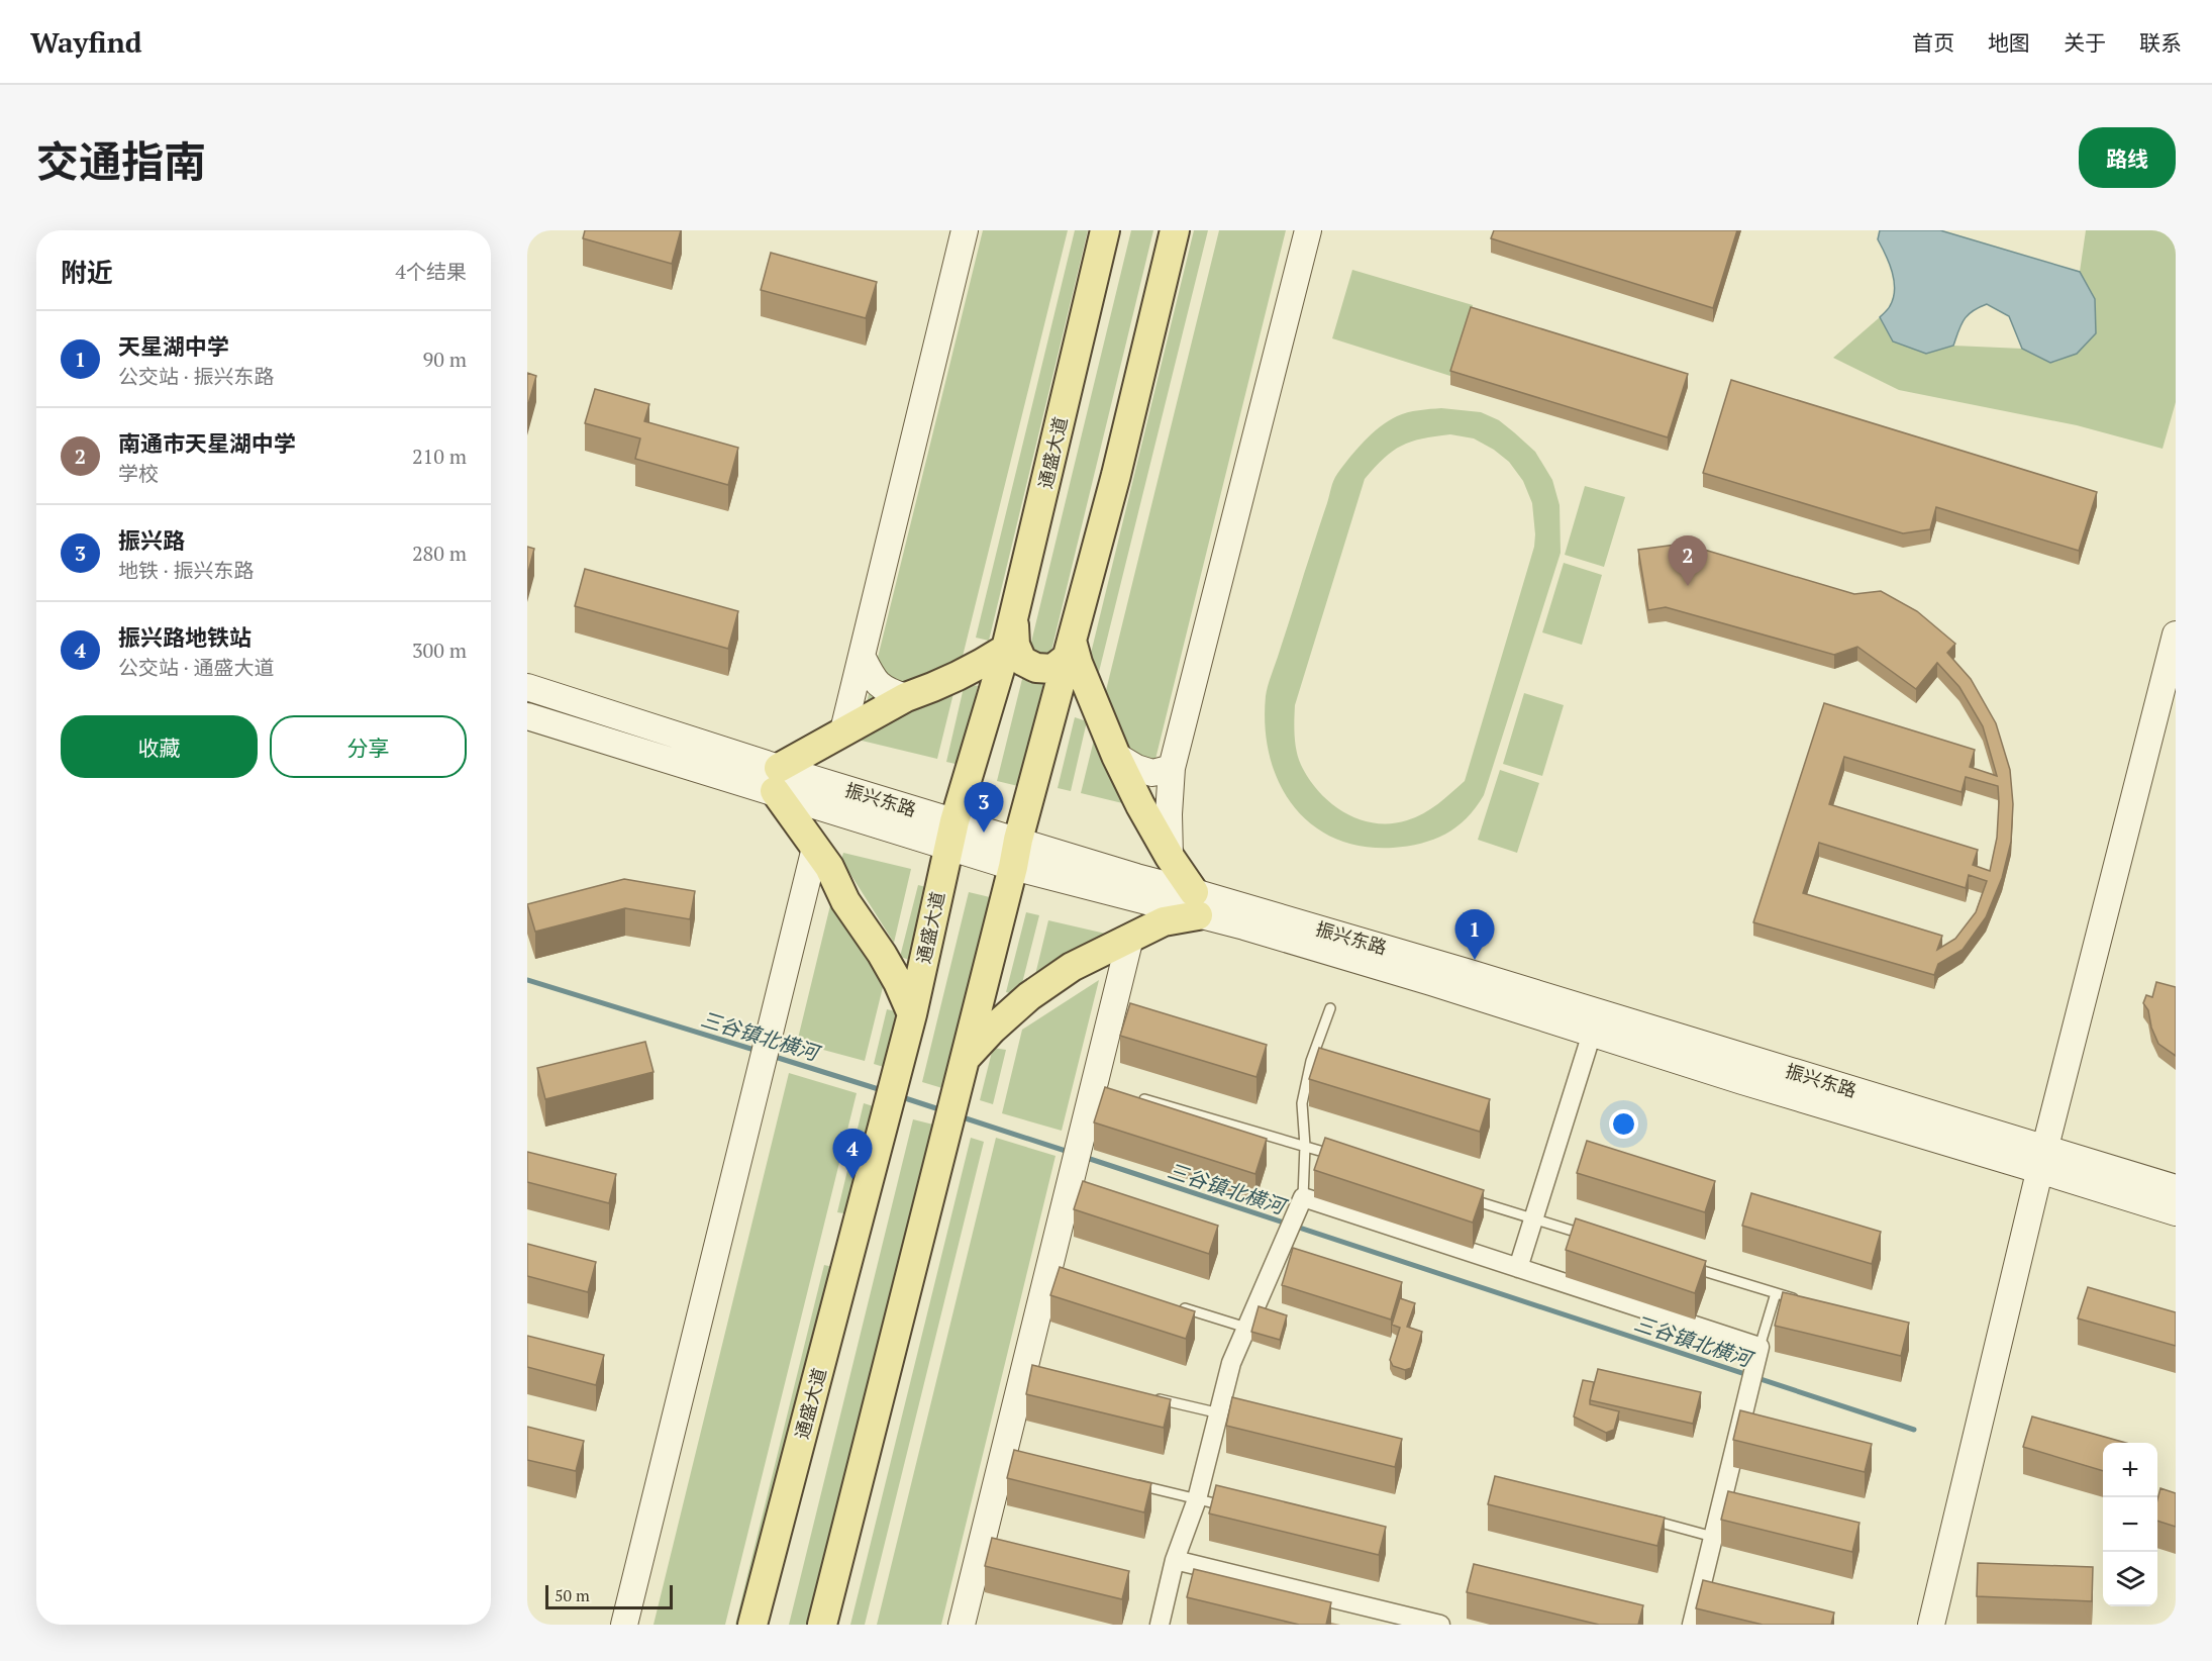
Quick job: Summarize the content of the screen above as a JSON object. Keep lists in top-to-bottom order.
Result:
{
  "streets": {
    "main road": ["通盛大道"],
    "street": ["振兴东路"]
  },
  "crossings": [
    ["通盛大道", "振兴东路"]
  ],
  "water": ["三谷镇北横河"],
  "scale_bar": "50 m",
  "page": {
    "header": "Wayfind",
    "nav": [
      "首页",
      "地图",
      "关于",
      "联系"
    ],
    "title": "交通指南",
    "buttons": [
      "路线",
      ["收藏", "分享"]
    ],
    "heading": ["附近", "4个结果"],
    "list": [
      {
        "mark": "1",
        "name": "天星湖中学",
        "note": "公交站 · 振兴东路",
        "value": "90 m"
      },
      {
        "mark": "2",
        "name": "南通市天星湖中学",
        "note": "学校",
        "value": "210 m"
      },
      {
        "mark": "3",
        "name": "振兴路",
        "note": "地铁 · 振兴东路",
        "value": "280 m"
      },
      {
        "mark": "4",
        "name": "振兴路地铁站",
        "note": "公交站 · 通盛大道",
        "value": "300 m"
      }
    ],
    "pins": [
      "2",
      "3",
      "1",
      "4"
    ],
    "map_buttons": ["+", "−"],
    "scale": "50 m"
  }
}
